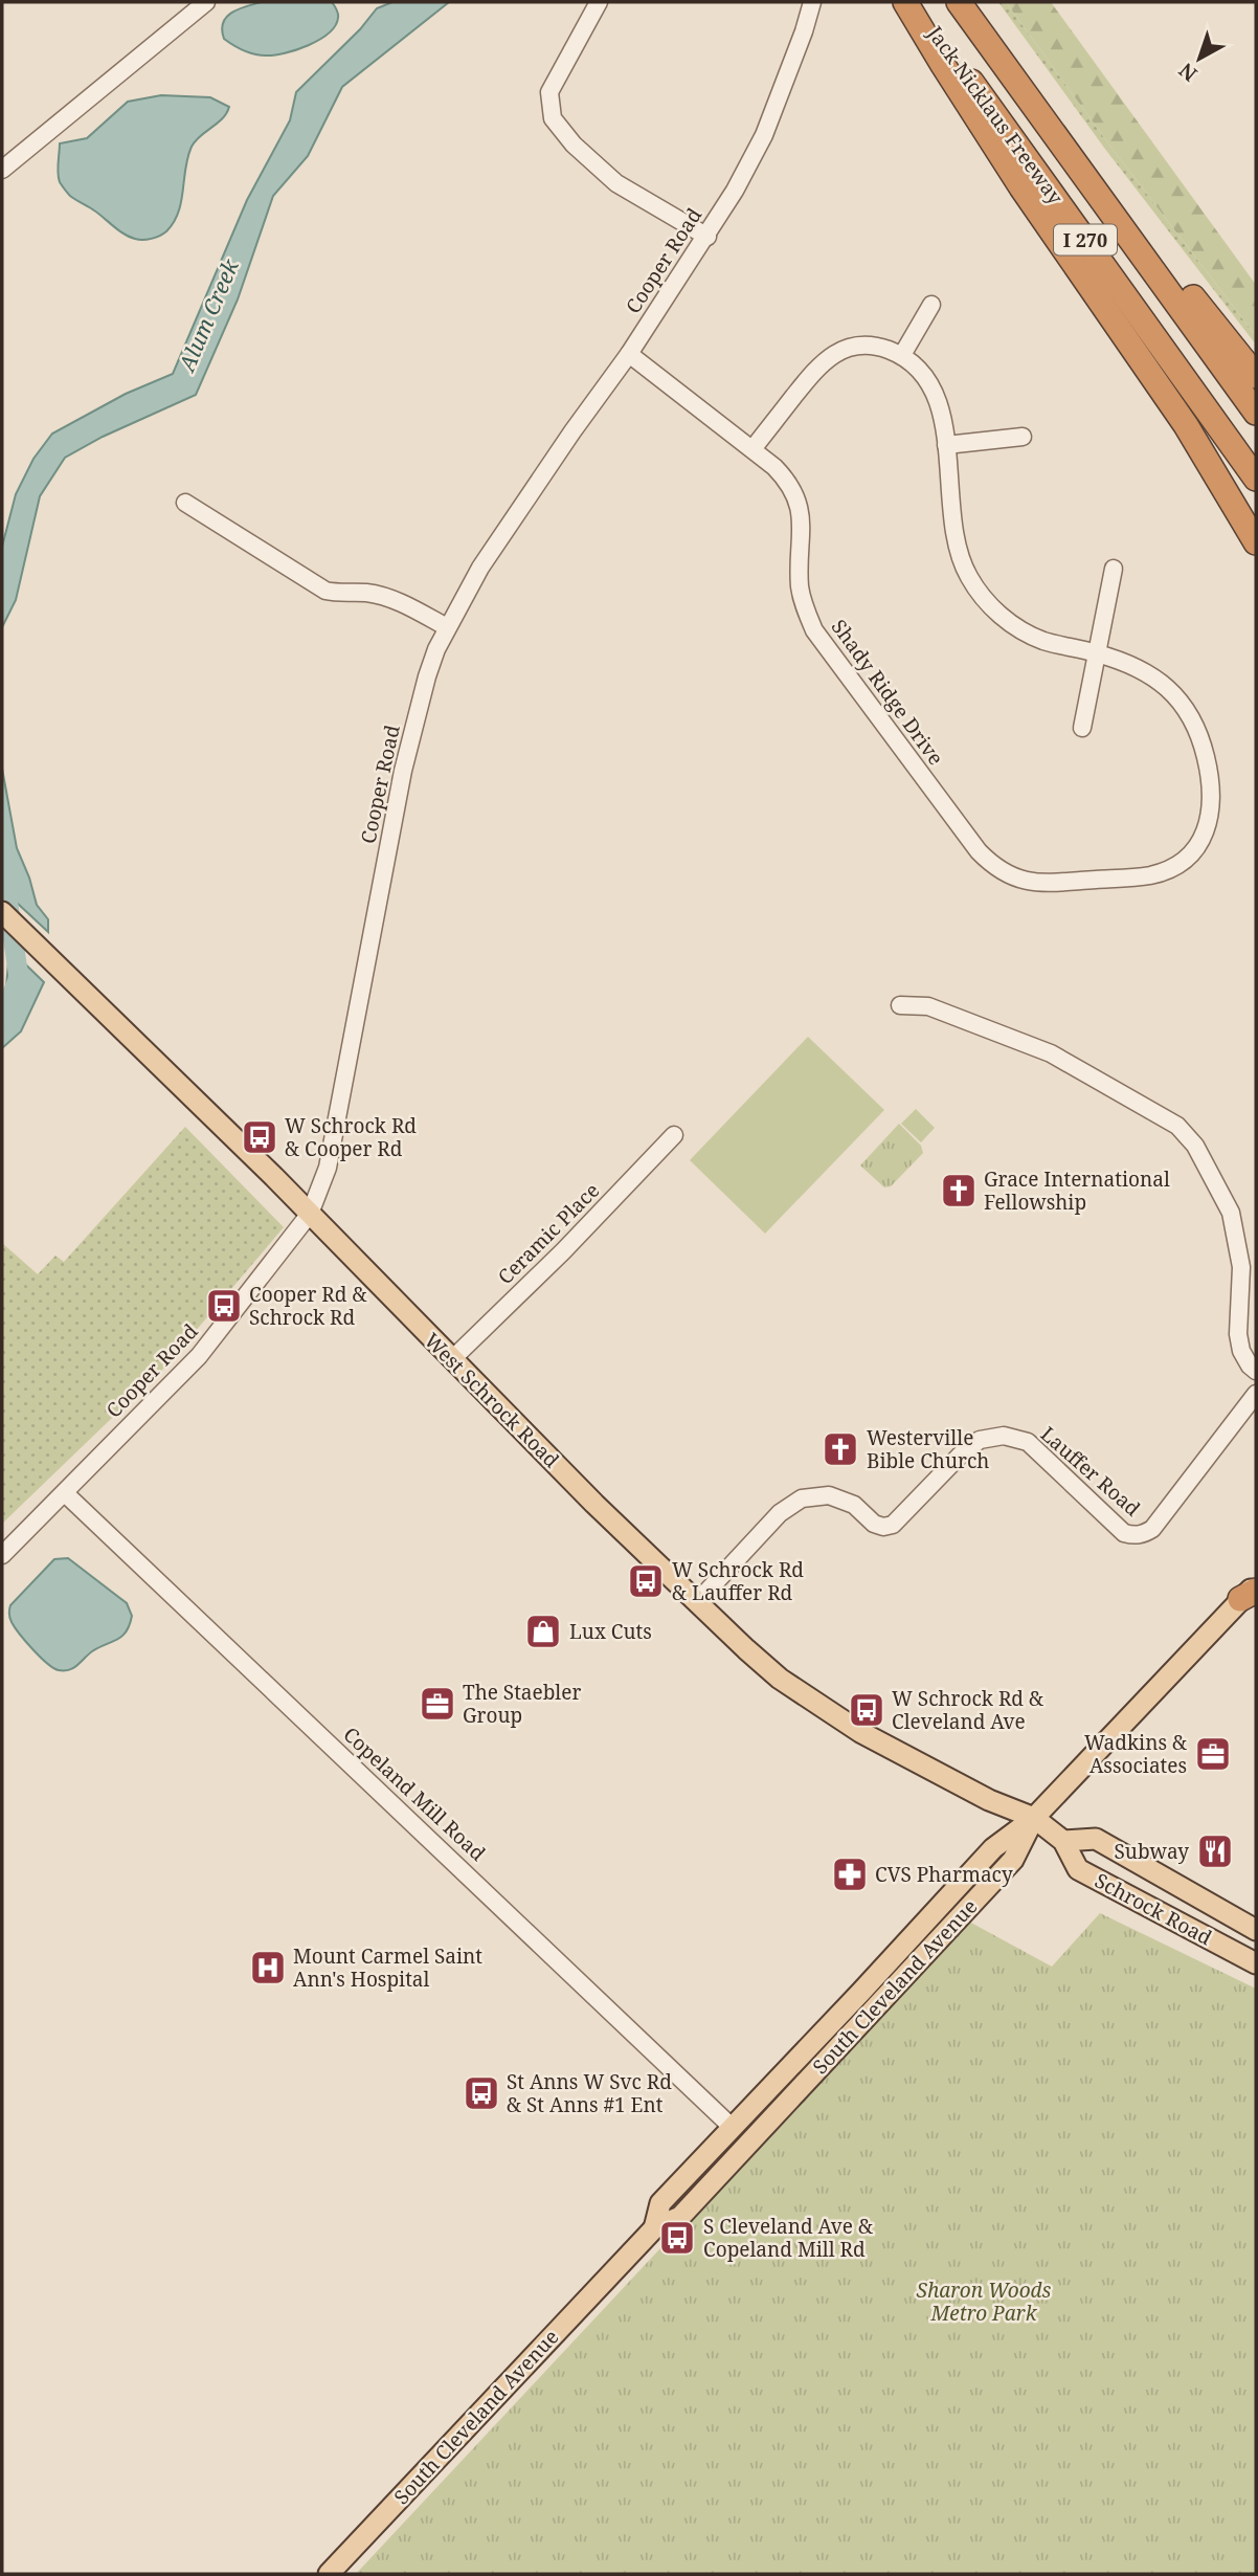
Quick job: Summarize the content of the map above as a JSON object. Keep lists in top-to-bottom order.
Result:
{
  "streets": {
    "highway": ["Jack Nicklaus Freeway", "I 270"],
    "main road": ["West Schrock Road", "Schrock Road", "South Cleveland Avenue"],
    "street": [
      "Cooper Road",
      "Shady Ridge Drive",
      "Ceramic Place",
      "Lauffer Road",
      "Copeland Mill Road"
    ]
  },
  "crossings": [
    ["Cooper Road", "Shady Ridge Drive"],
    ["Cooper Road", "West Schrock Road"],
    ["Cooper Road", "Copeland Mill Road"],
    ["Ceramic Place", "West Schrock Road"],
    ["West Schrock Road", "Lauffer Road"],
    ["West Schrock Road", "Schrock Road"],
    ["West Schrock Road", "South Cleveland Avenue"],
    ["Copeland Mill Road", "South Cleveland Avenue"],
    ["Schrock Road", "South Cleveland Avenue"]
  ],
  "water": ["Alum Creek"],
  "parks": ["Sharon Woods Metro Park"],
  "places": {
    "bus stop": [
      "W Schrock Rd & Cooper Rd",
      "Cooper Rd & Schrock Rd",
      "W Schrock Rd & Lauffer Rd",
      "W Schrock Rd & Cleveland Ave",
      "St Anns W Svc Rd & St Anns #1 Ent",
      "S Cleveland Ave & Copeland Mill Rd"
    ],
    "church": ["Grace International Fellowship", "Westerville Bible Church"],
    "shop": ["Lux Cuts"],
    "office": ["The Staebler Group", "Wadkins & Associates"],
    "restaurant": ["Subway"],
    "pharmacy": ["CVS Pharmacy"],
    "hospital": ["Mount Carmel Saint Ann's Hospital"]
  },
  "north": "bottom left"
}
